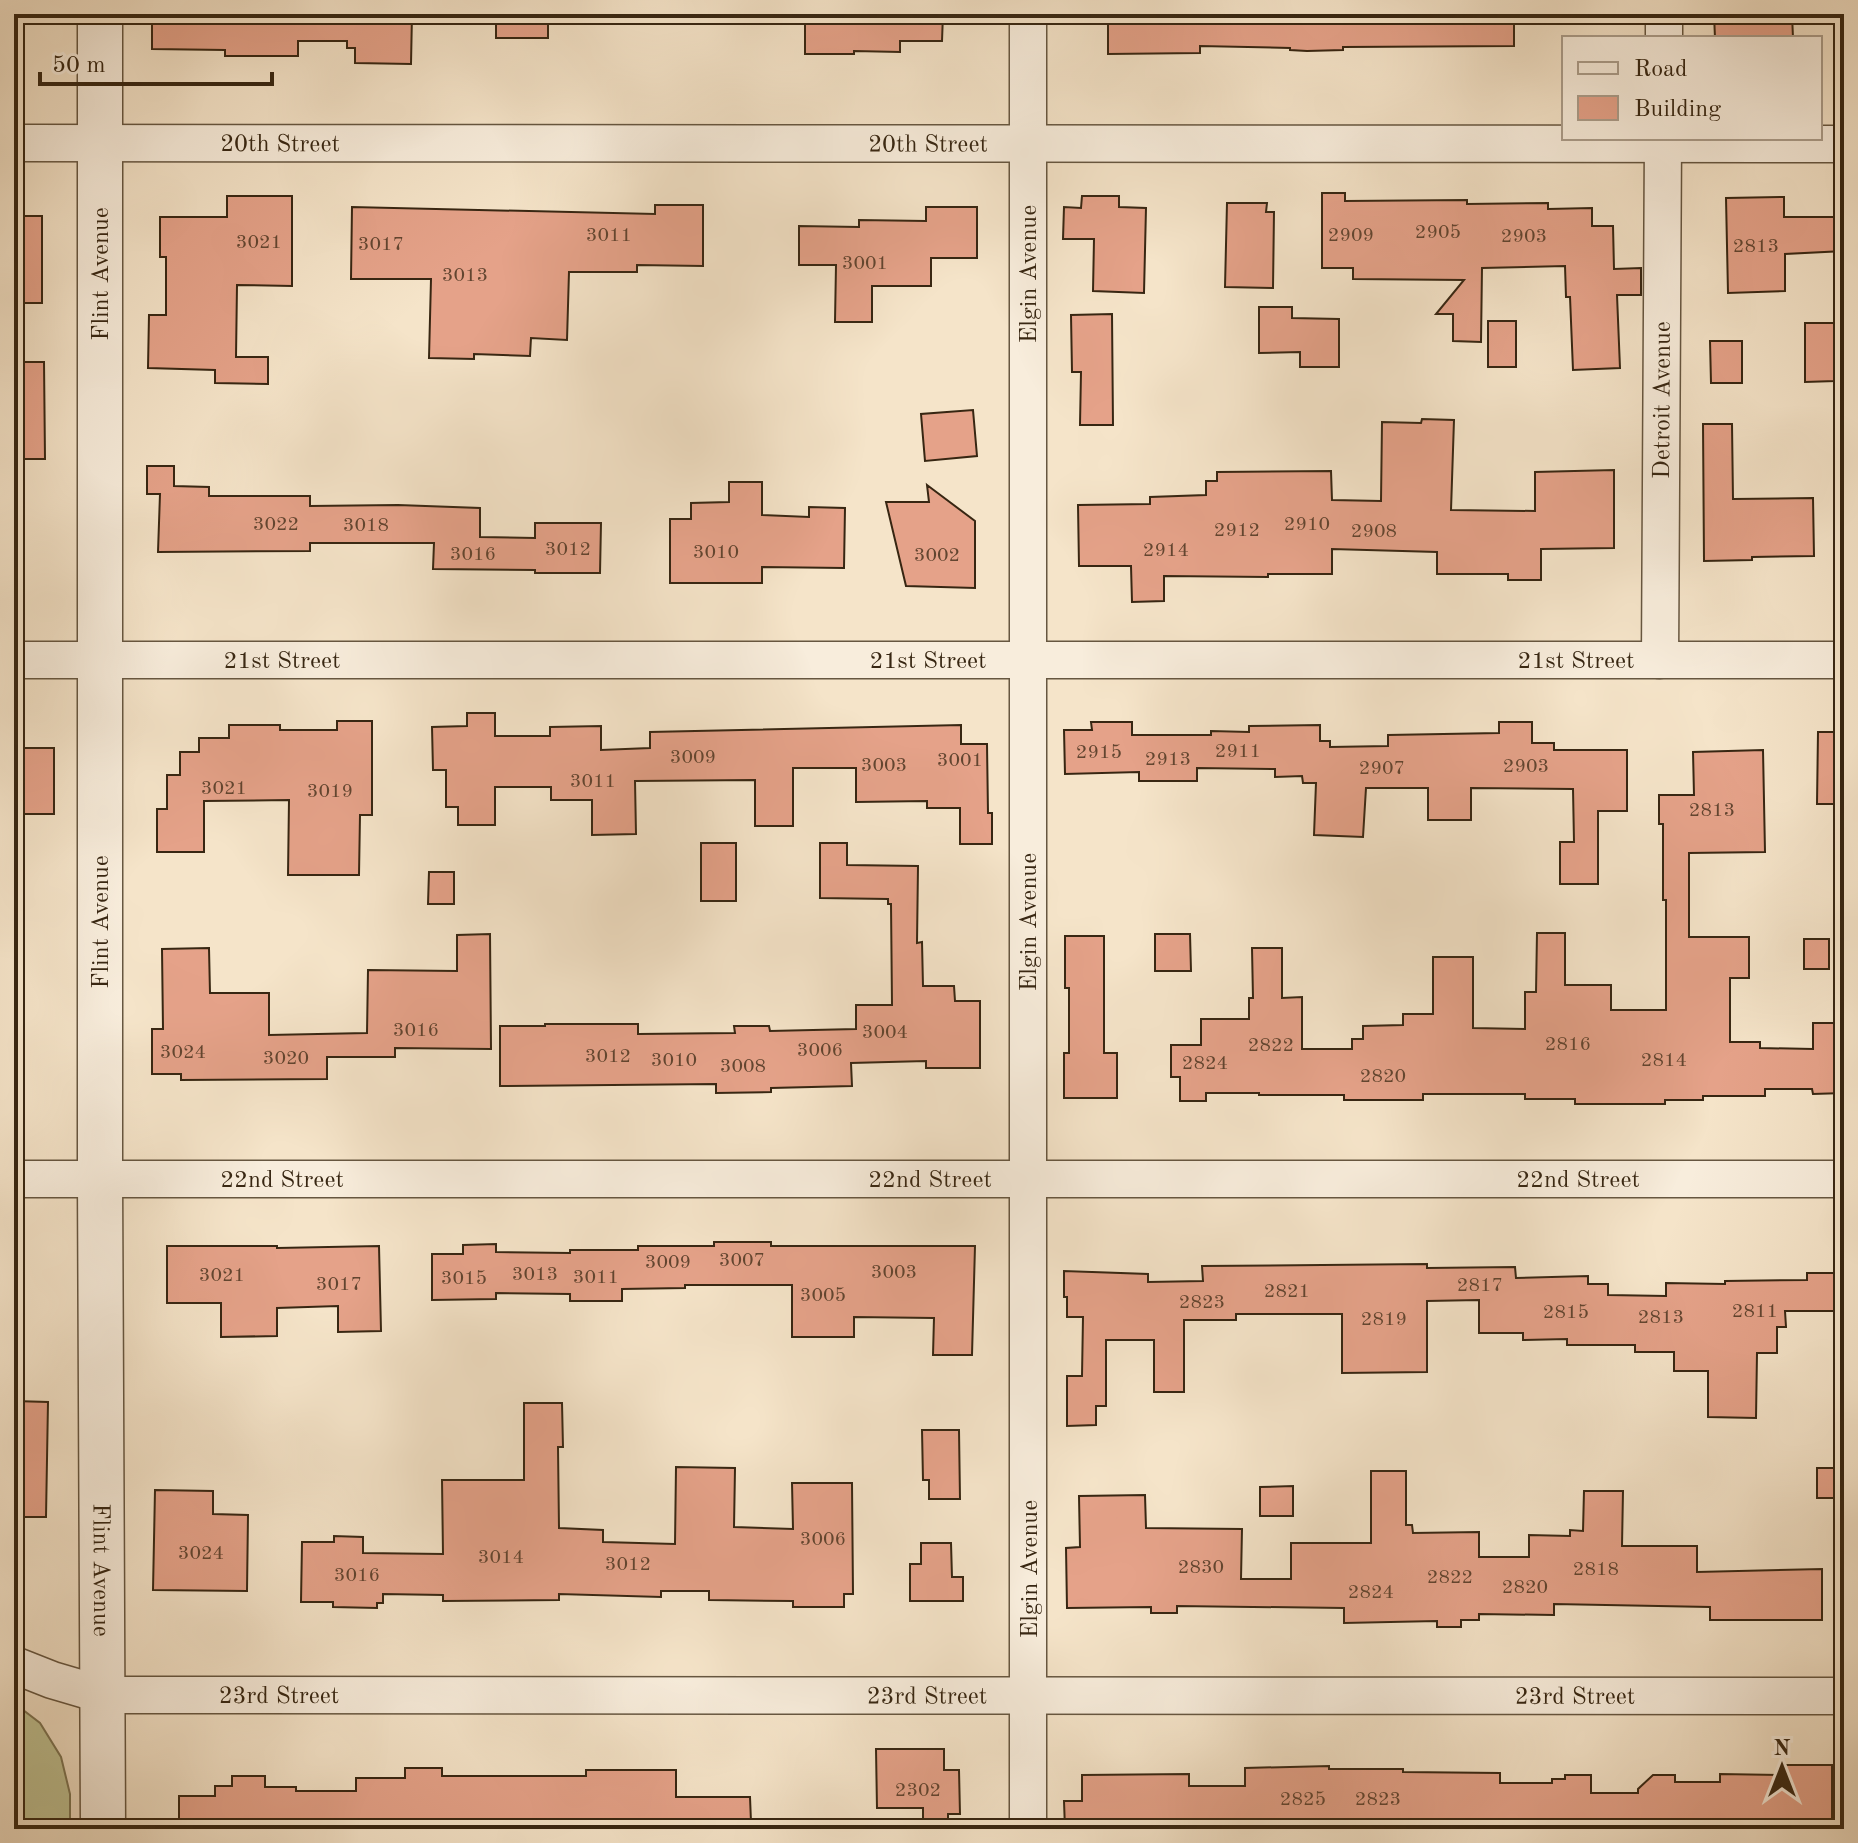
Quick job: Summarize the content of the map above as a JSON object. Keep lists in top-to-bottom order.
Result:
{
  "streets": {
    "street": [
      "20th Street",
      "Flint Avenue",
      "Elgin Avenue",
      "Detroit Avenue",
      "21st Street",
      "22nd Street",
      "23rd Street"
    ]
  },
  "crossings": [
    ["20th Street", "Flint Avenue"],
    ["20th Street", "Elgin Avenue"],
    ["20th Street", "Detroit Avenue"],
    ["Flint Avenue", "21st Street"],
    ["Flint Avenue", "22nd Street"],
    ["Flint Avenue", "23rd Street"],
    ["Elgin Avenue", "21st Street"],
    ["Elgin Avenue", "22nd Street"],
    ["Elgin Avenue", "23rd Street"],
    ["Detroit Avenue", "21st Street"]
  ],
  "house_numbers": [
    "2905",
    "3011",
    "2909",
    "2903",
    "3021",
    "3017",
    "2813",
    "3001",
    "3013",
    "3022",
    "2910",
    "3018",
    "2912",
    "2908",
    "3012",
    "2914",
    "3010",
    "3016",
    "3002",
    "2911",
    "2915",
    "3009",
    "2913",
    "3001",
    "3003",
    "2903",
    "2907",
    "3011",
    "3021",
    "3019",
    "2813",
    "3016",
    "3004",
    "2816",
    "2822",
    "3006",
    "3024",
    "3012",
    "3020",
    "3010",
    "2814",
    "2824",
    "3008",
    "2820",
    "3007",
    "3009",
    "3003",
    "3013",
    "3021",
    "3011",
    "3015",
    "3017",
    "2817",
    "2821",
    "3005",
    "2823",
    "2811",
    "2815",
    "2813",
    "2819",
    "3006",
    "3024",
    "3014",
    "3012",
    "2830",
    "2818",
    "3016",
    "2822",
    "2820",
    "2824",
    "2302",
    "2825",
    "2823"
  ],
  "legend": ["Road", "Building"],
  "scale_bar": "50 m",
  "north": "top"
}
